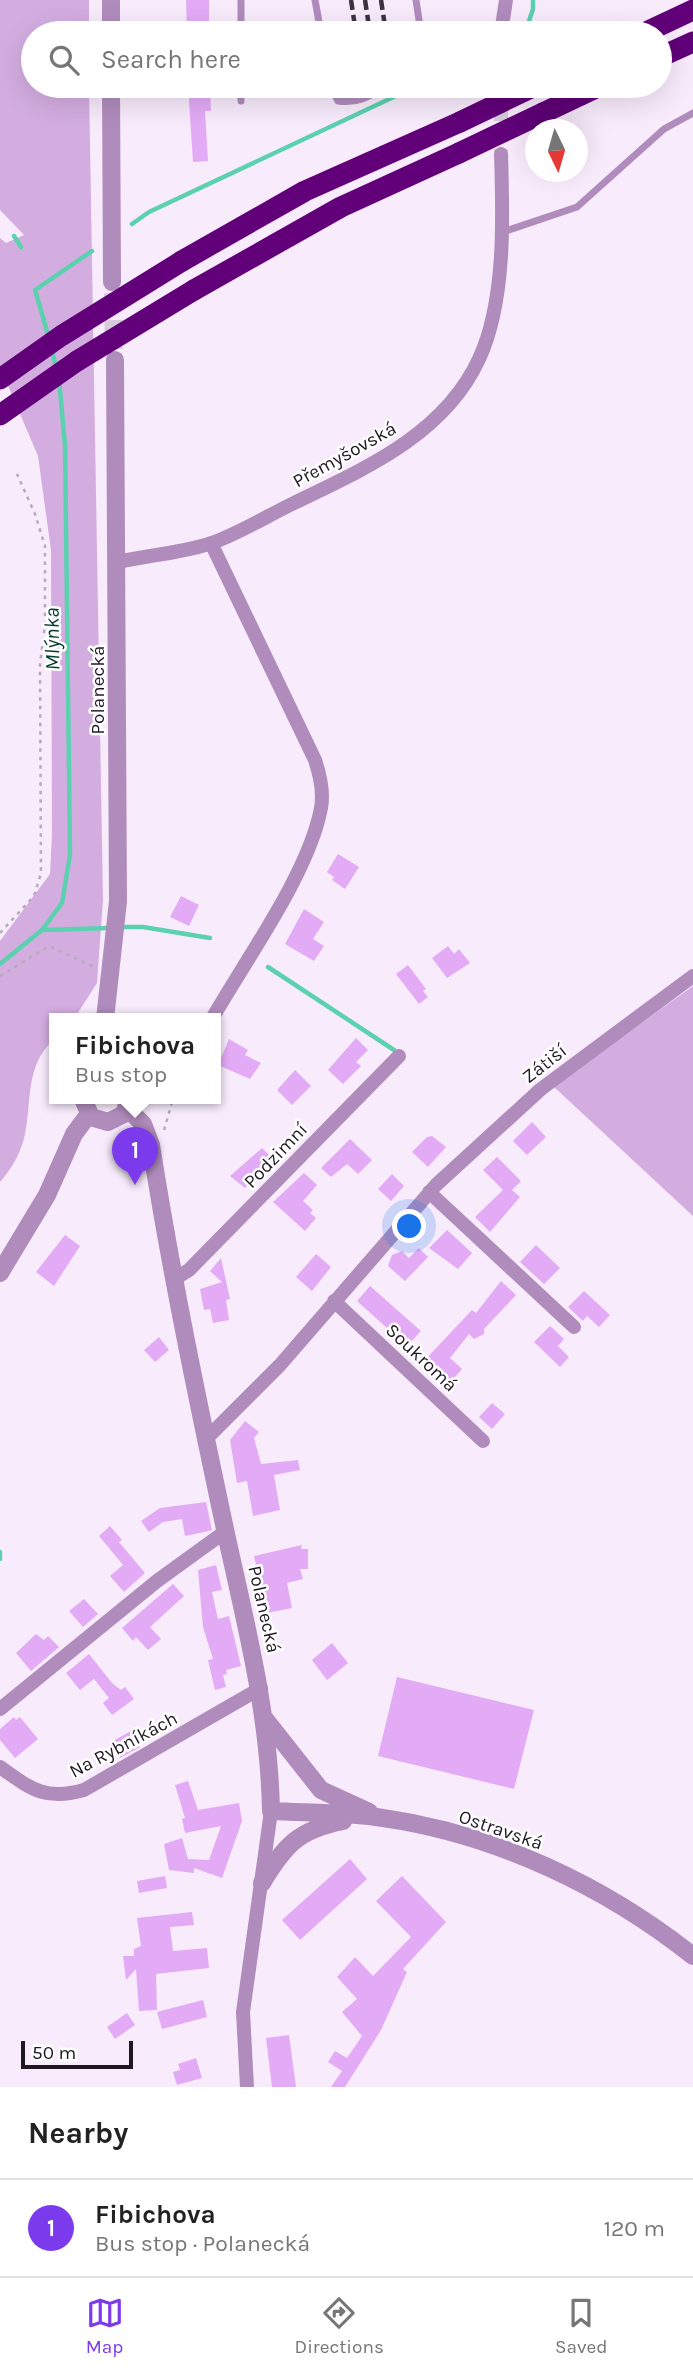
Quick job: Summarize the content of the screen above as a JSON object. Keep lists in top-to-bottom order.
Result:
{
  "streets": {
    "street": [
      "Přemyšovská",
      "Polanecká",
      "Zátiší",
      "Podzimní",
      "Soukromá",
      "Na Rybníkách",
      "Ostravská"
    ]
  },
  "crossings": [
    ["Přemyšovská", "Polanecká"],
    ["Polanecká", "Zátiší"],
    ["Polanecká", "Podzimní"],
    ["Polanecká", "Na Rybníkách"],
    ["Polanecká", "Ostravská"],
    ["Zátiší", "Soukromá"]
  ],
  "water": ["Mlýnka"],
  "scale_bar": "50 m",
  "north": "bottom",
  "page": {
    "search": "Search here",
    "popup": ["Fibichova", "Bus stop"],
    "pins": "1",
    "scale": "50 m",
    "heading": "Nearby",
    "list": [
      {
        "mark": "1",
        "name": "Fibichova",
        "note": "Bus stop · Polanecká",
        "value": "120 m"
      }
    ],
    "nav": ["Map", "Directions", "Saved"]
  }
}
